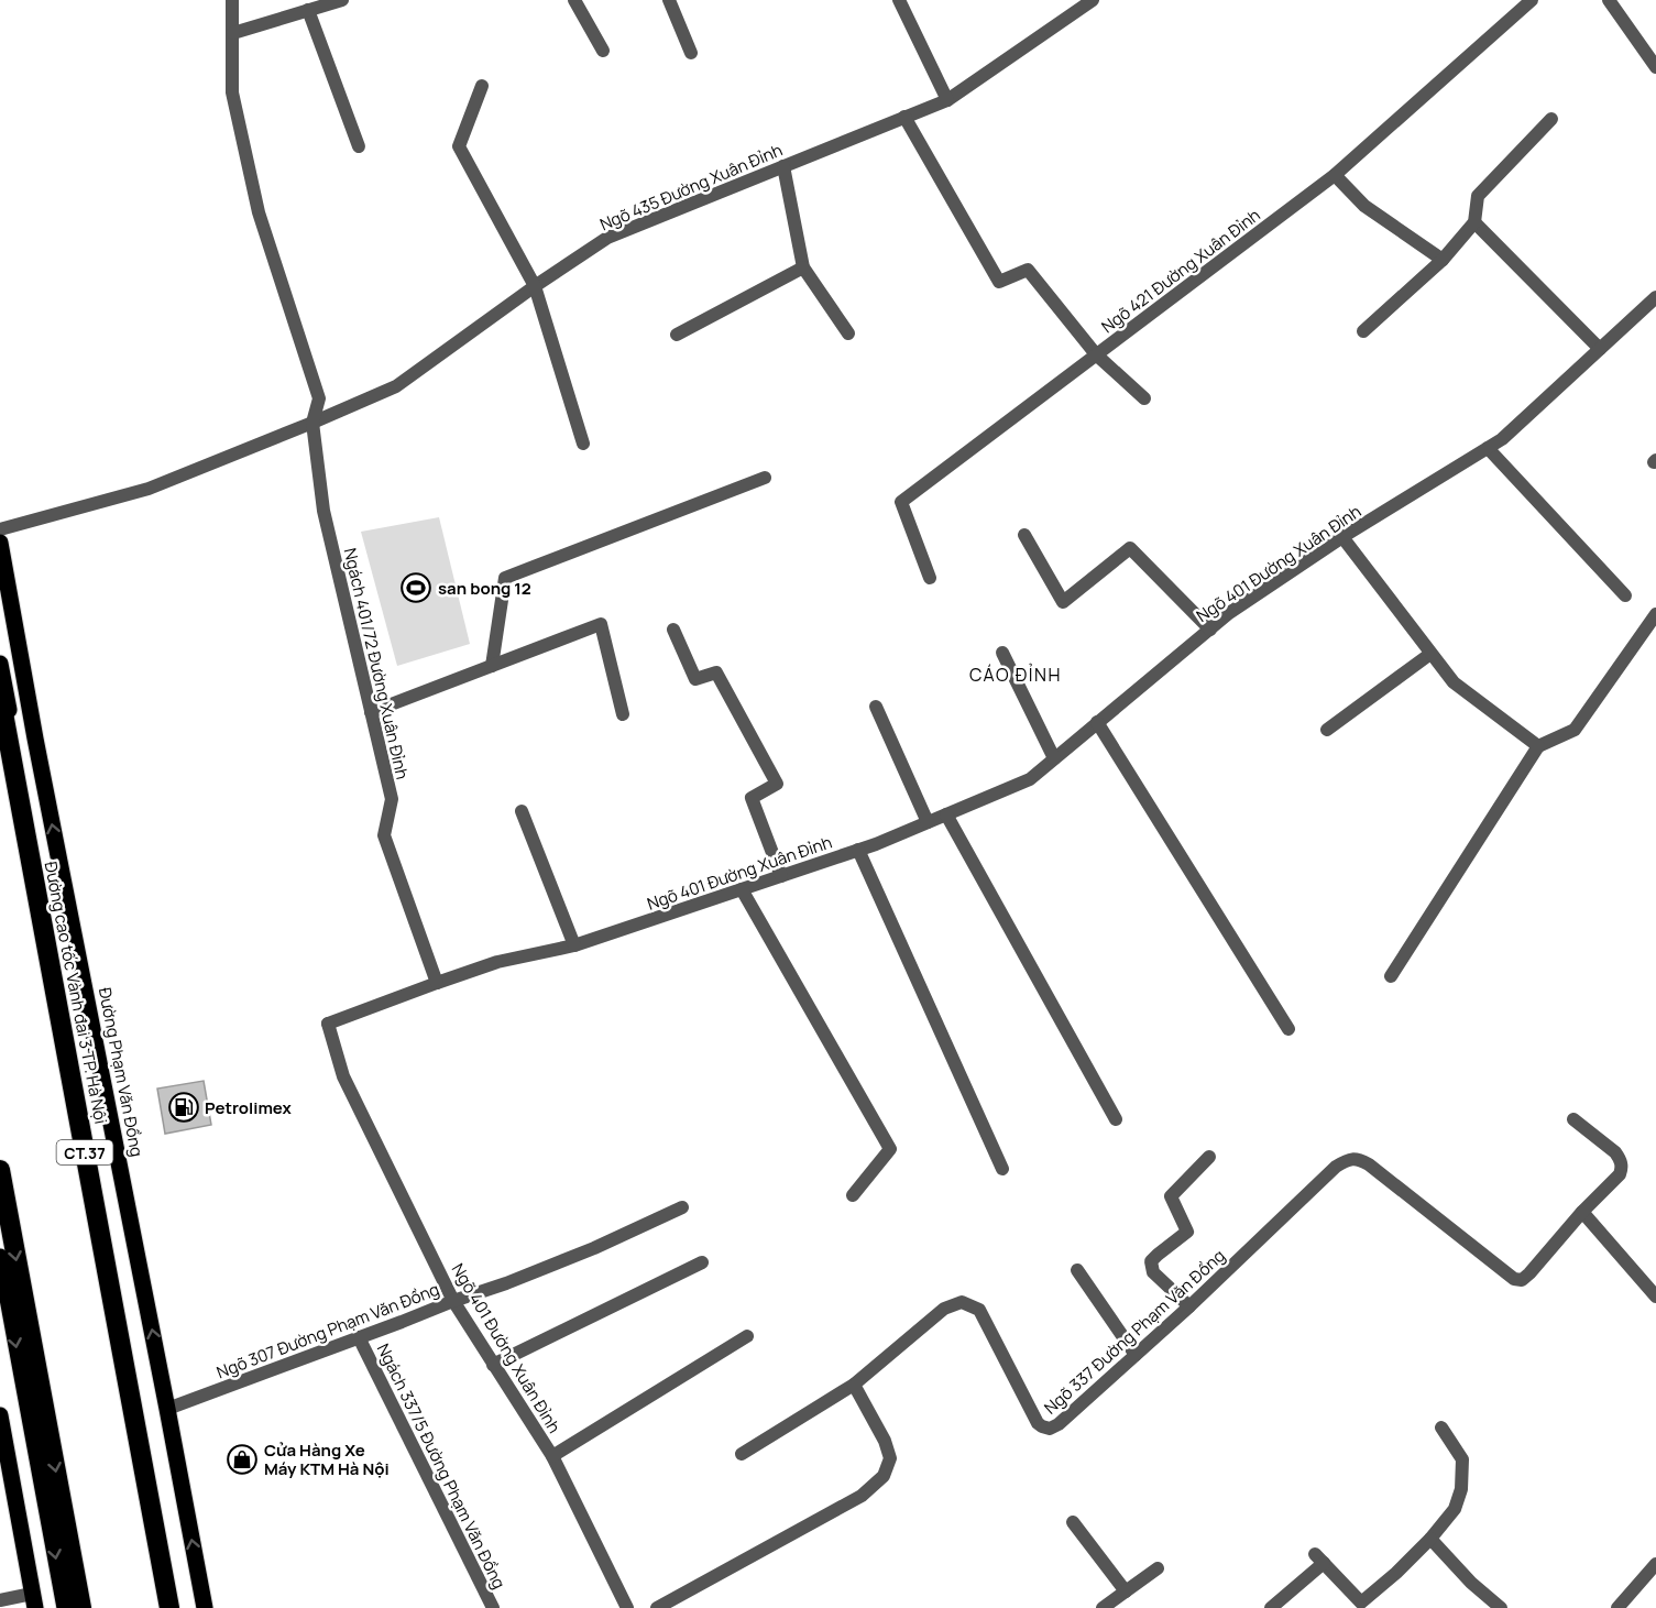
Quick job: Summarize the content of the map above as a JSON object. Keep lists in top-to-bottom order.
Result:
{
  "streets": {
    "highway": ["Đường cao tốc Vành đai 3 TP. Hà Nội", "CT.37"],
    "main road": ["Đường Phạm Văn Đồng"],
    "street": [
      "Ngõ 435 Đường Xuân Đỉnh",
      "Ngõ 421 Đường Xuân Đỉnh",
      "Ngõ 401 Đường Xuân Đỉnh",
      "Ngách 401/72 Đường Xuân Đỉnh",
      "Ngõ 307 Đường Phạm Văn Đồng",
      "Ngõ 337 Đường Phạm Văn Đồng",
      "Ngách 337/5 Đường Phạm Văn Đồng"
    ]
  },
  "crossings": [
    ["Ngõ 435 Đường Xuân Đỉnh", "Ngách 401/72 Đường Xuân Đỉnh"],
    ["Ngõ 401 Đường Xuân Đỉnh", "Ngách 401/72 Đường Xuân Đỉnh"],
    ["Ngõ 401 Đường Xuân Đỉnh", "Ngõ 307 Đường Phạm Văn Đồng"],
    ["Đường Phạm Văn Đồng", "Ngõ 307 Đường Phạm Văn Đồng"],
    ["Ngõ 307 Đường Phạm Văn Đồng", "Ngách 337/5 Đường Phạm Văn Đồng"]
  ],
  "districts": ["CÁO ĐỈNH"],
  "places": {
    "sports": ["san bong 12"],
    "fuel station": ["Petrolimex"],
    "shop": ["Cửa Hàng Xe Máy KTM Hà Nội"]
  }
}
